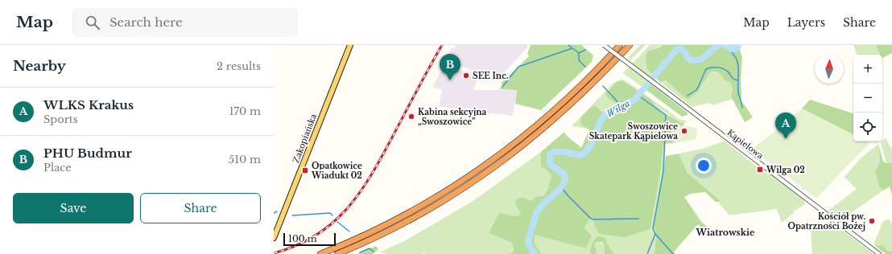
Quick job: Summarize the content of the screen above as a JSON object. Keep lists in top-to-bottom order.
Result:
{
  "streets": {
    "main road": ["Zakopiańska"],
    "street": ["Kąpielowa"]
  },
  "districts": ["Wiatrowskie"],
  "water": ["Wilga"],
  "places": {
    "other": [
      "SEE Inc.",
      "Kabina sekcyjna „Swoszowice”",
      "Swoszowice Skatepark Kąpielowa",
      "Kościół pw. Opatrzności Bożej"
    ],
    "transit": ["Wilga 02", "Opatkowice Wiadukt 02"]
  },
  "scale_bar": "100 m",
  "north": "top",
  "page": {
    "header": "Map",
    "search": "Search here",
    "nav": ["Map", "Layers", "Share"],
    "heading": ["Nearby", "2 results"],
    "pins": ["B", "A"],
    "map_buttons": ["+", "−"],
    "list": [
      {
        "mark": "A",
        "name": "WLKS Krakus",
        "note": "Sports",
        "value": "170 m"
      },
      {
        "mark": "B",
        "name": "PHU Budmur",
        "note": "Place",
        "value": "510 m"
      }
    ],
    "buttons": ["Save", "Share"],
    "scale": "100 m"
  }
}
